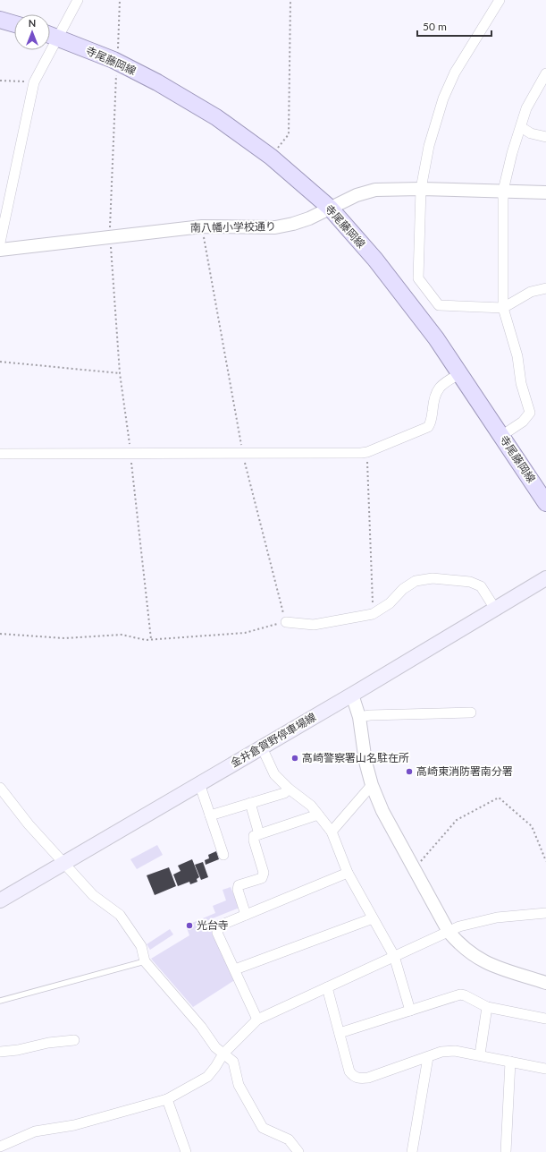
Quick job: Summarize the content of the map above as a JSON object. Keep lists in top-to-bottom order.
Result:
{
  "streets": {
    "main road": ["寺尾藤岡線", "金井倉賀野停車場線"],
    "street": ["南八幡小学校通り"]
  },
  "crossings": [
    ["寺尾藤岡線", "南八幡小学校通り"]
  ],
  "places": ["高崎警察署山名駐在所", "高崎東消防署南分署", "光台寺"],
  "scale_bar": "50 m",
  "north": "top"
}
